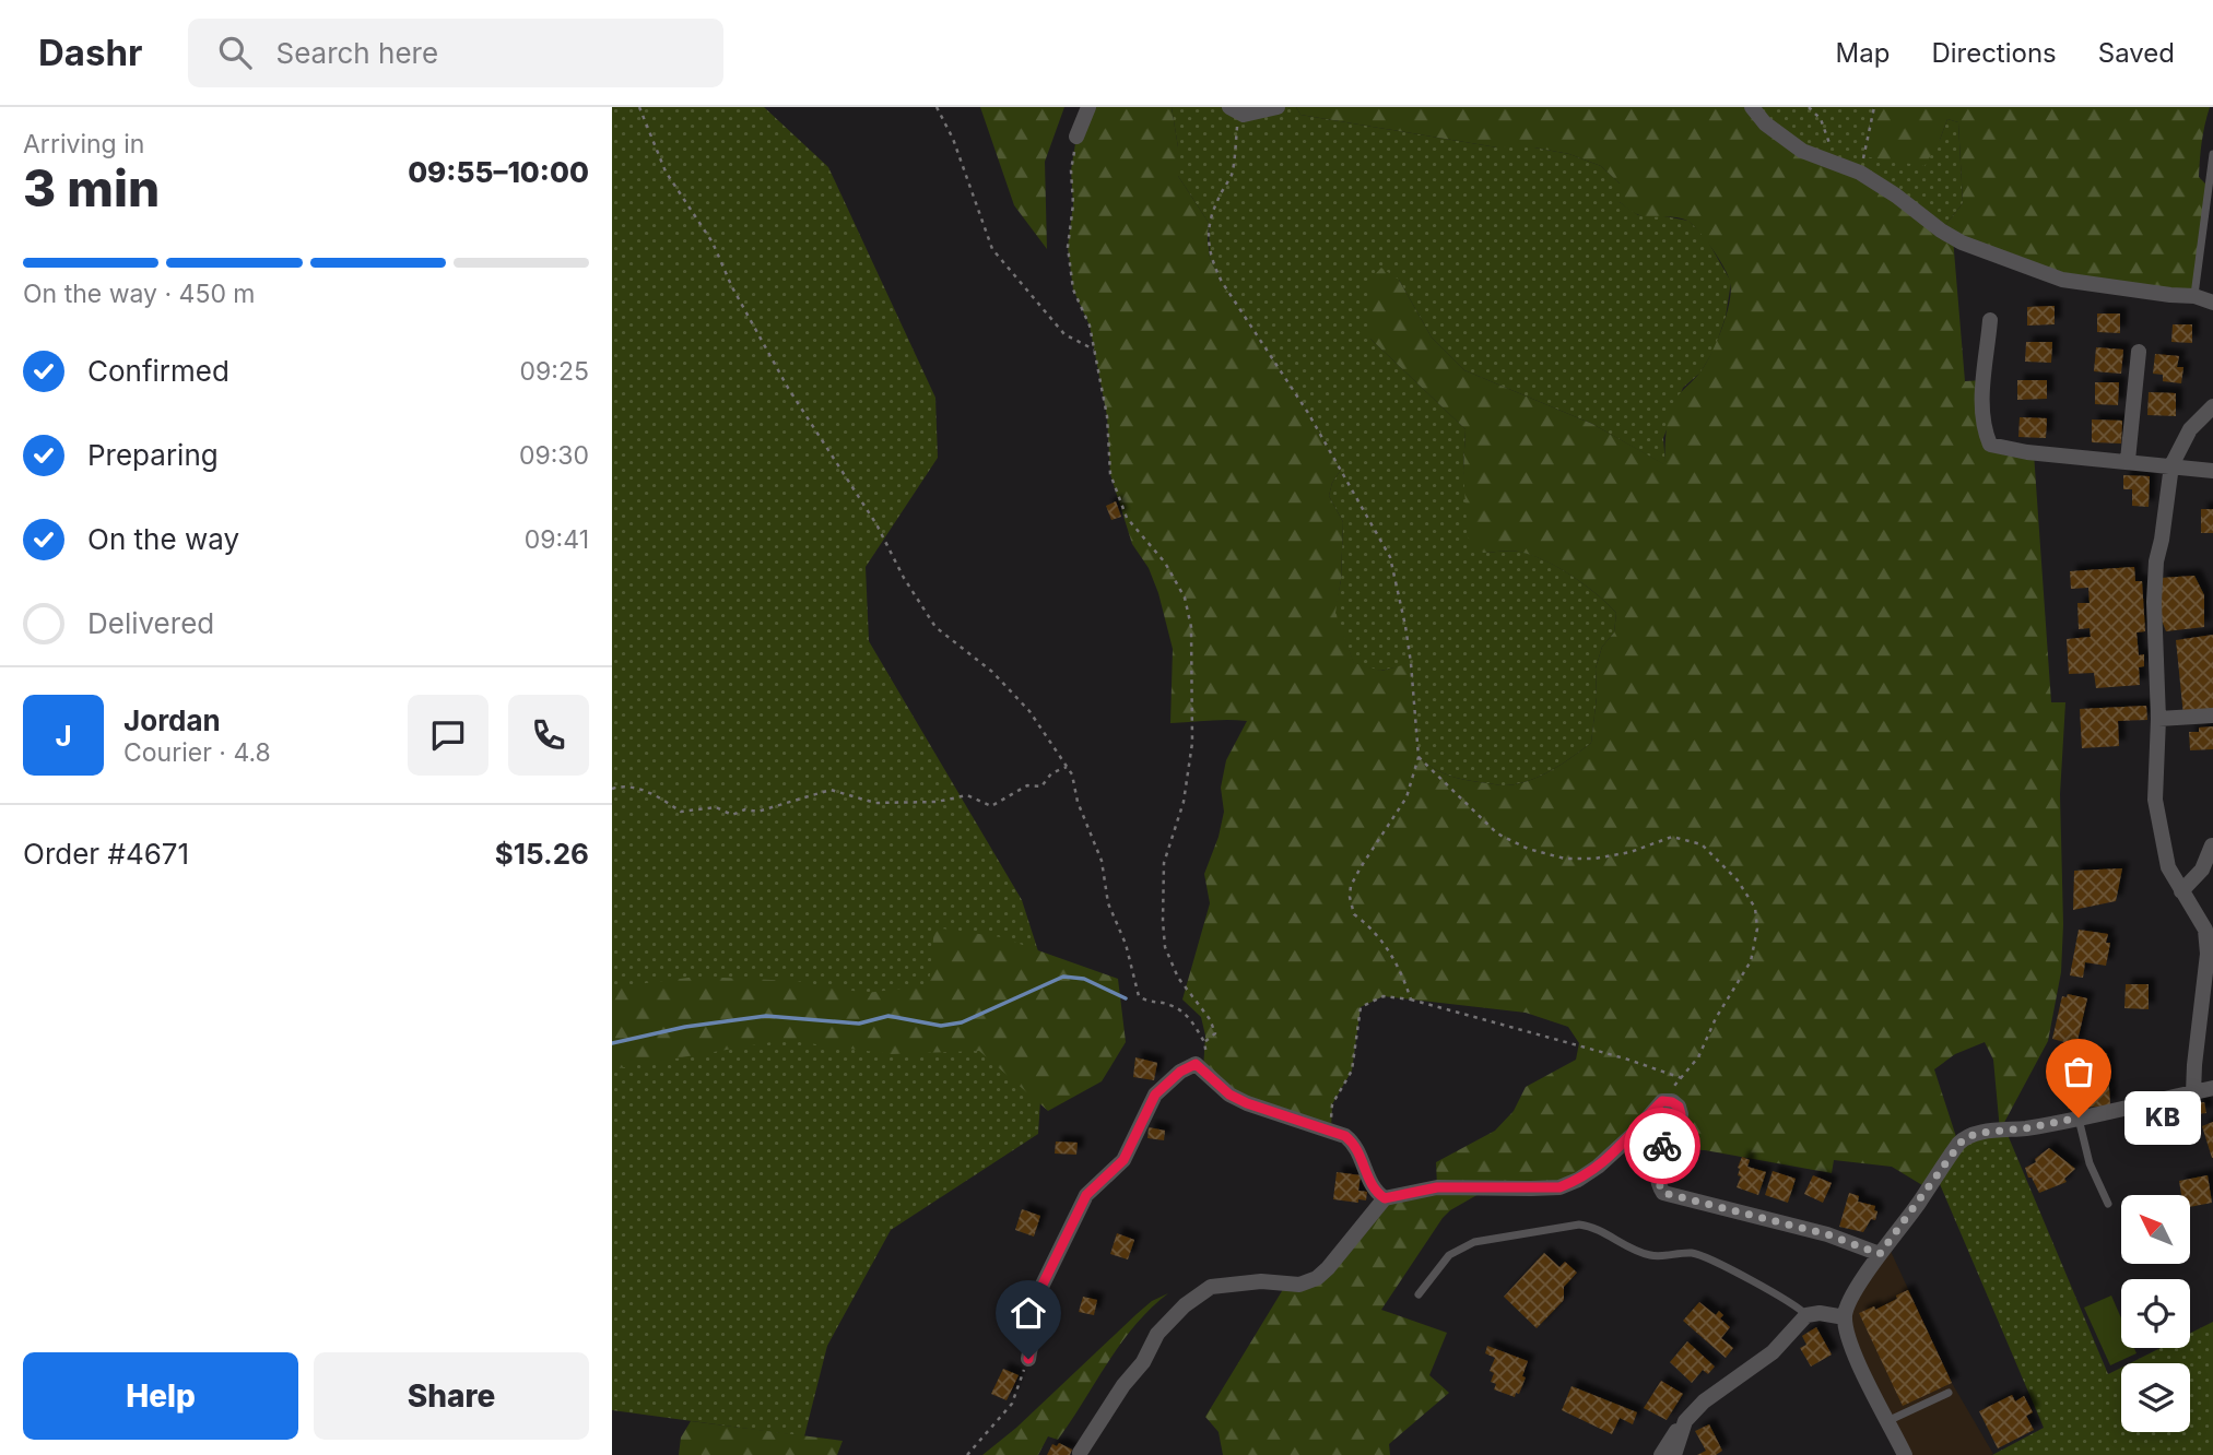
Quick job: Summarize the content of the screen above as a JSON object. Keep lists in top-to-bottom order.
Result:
{
  "places": ["KB"],
  "north": "top left",
  "page": {
    "header": "Dashr",
    "search": "Search here",
    "nav": ["Map", "Directions", "Saved"],
    "heading": ["3 min", "Arriving in", "09:55–10:00"],
    "panel": [
      "Jordan",
      "Courier · 4.8",
      "Order #4671",
      "$15.26"
    ],
    "bar": "On the way · 450 m",
    "list": [
      ["Confirmed", "09:25"],
      ["Preparing", "09:30"],
      ["On the way", "09:41"],
      "Delivered"
    ],
    "round": "J",
    "bubble": "KB",
    "buttons": ["Help", "Share"]
  }
}
